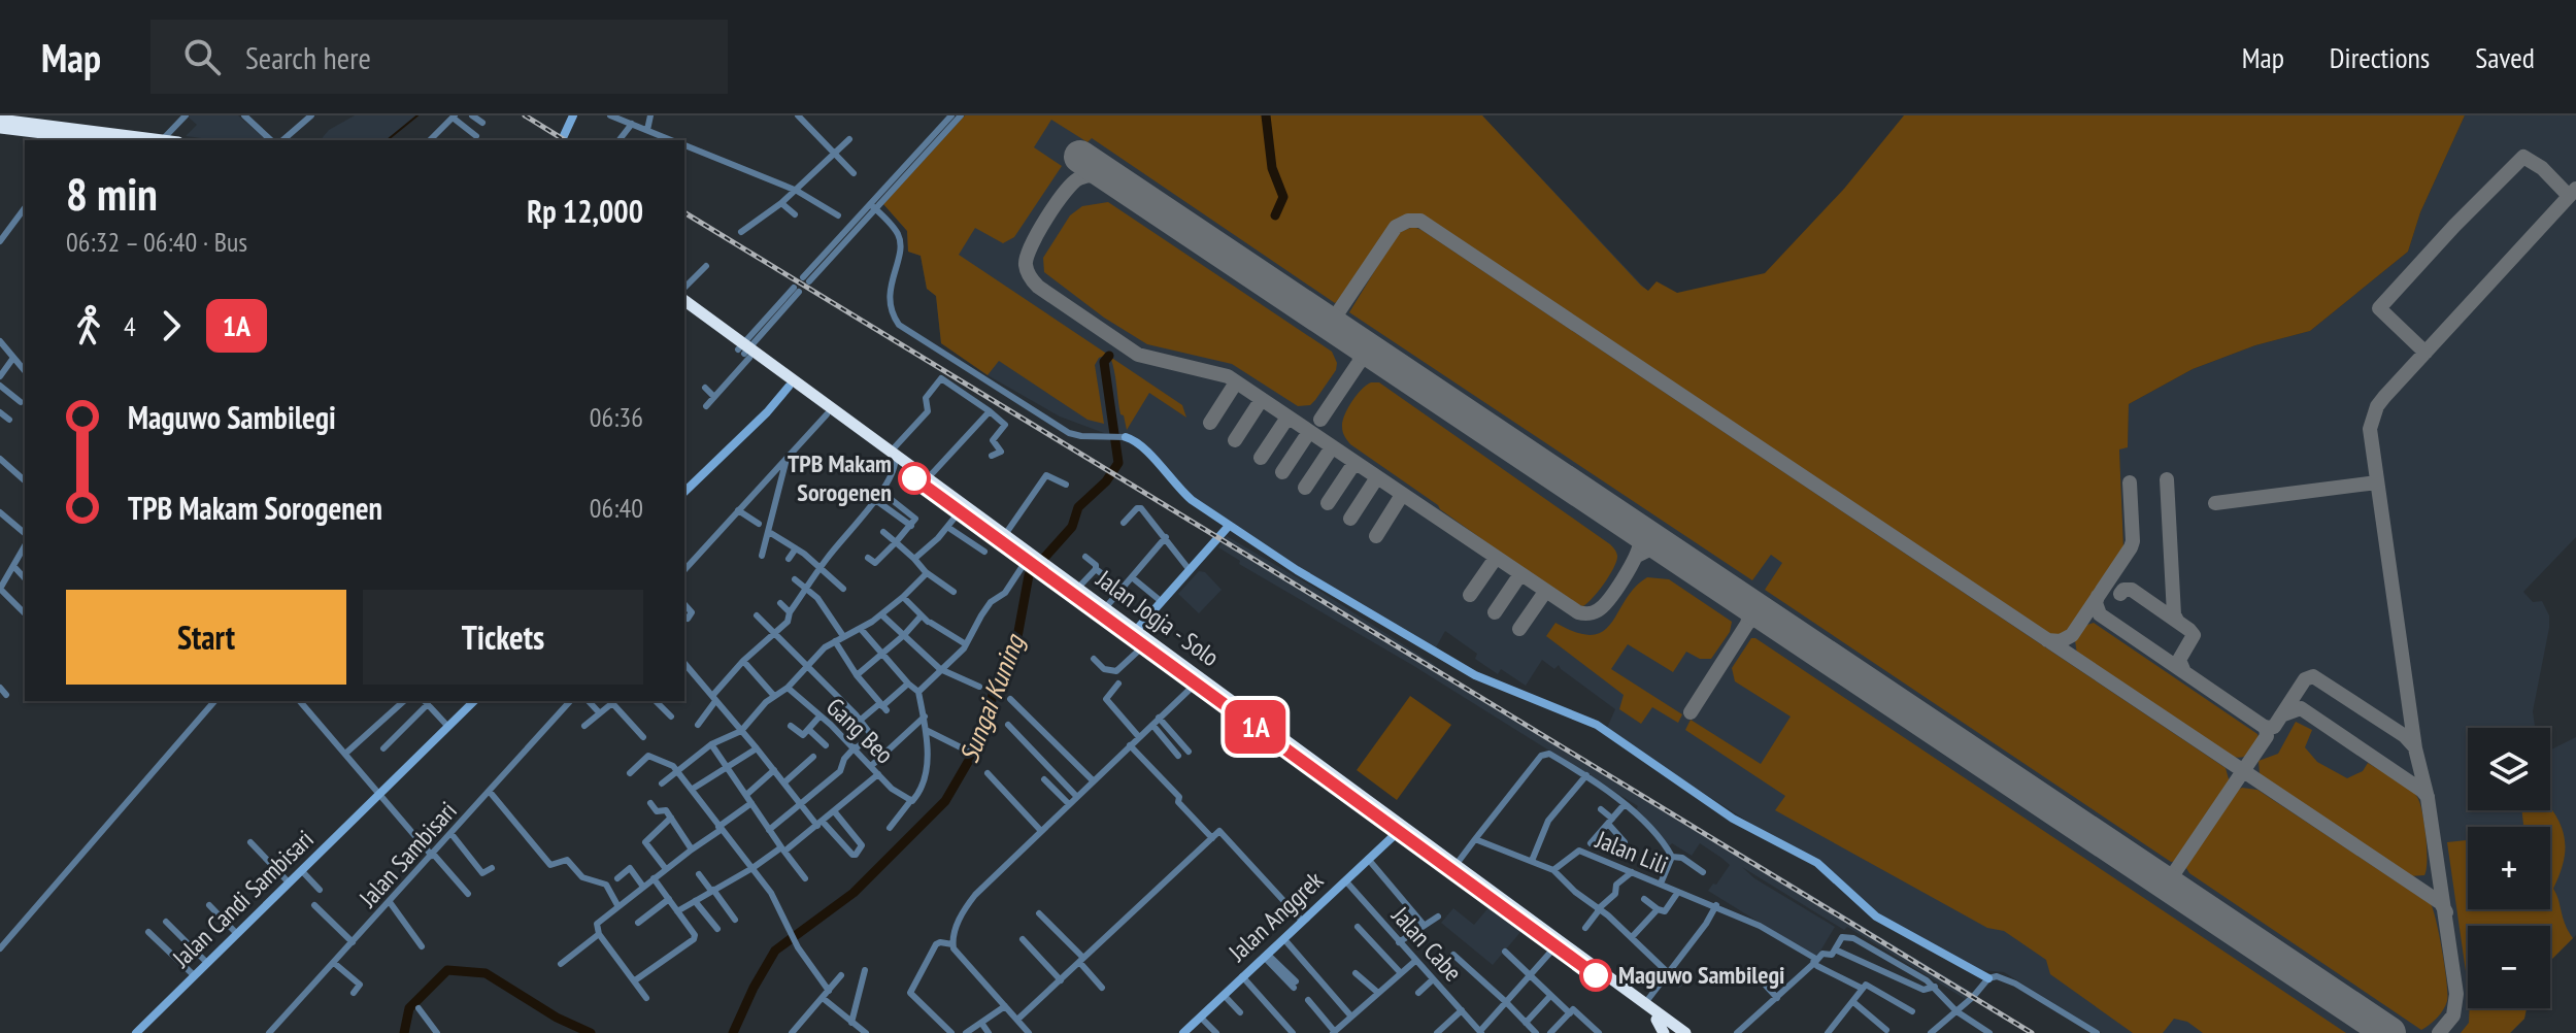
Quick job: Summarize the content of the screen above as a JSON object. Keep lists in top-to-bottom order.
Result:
{
  "streets": {
    "highway": ["Jalan Jogja - Solo"],
    "street": [
      "Gang Beo",
      "Jalan Lili",
      "Jalan Sambisari",
      "Jalan Candi Sambisari",
      "Jalan Anggrek",
      "Jalan Cabe"
    ]
  },
  "crossings": [
    ["Jalan Jogja - Solo", "Jalan Anggrek"],
    ["Jalan Anggrek", "Jalan Cabe"]
  ],
  "water": ["Sungai Kuning"],
  "places": ["TPB Makam Sorogenen", "Maguwo Sambilegi"],
  "lines": ["bus line 1A"],
  "page": {
    "header": "Map",
    "search": "Search here",
    "nav": ["Map", "Directions", "Saved"],
    "on_map": "1A",
    "heading": ["8 min", "06:32 – 06:40 · Bus", "Rp 12,000"],
    "legs": ["4", "1A"],
    "list": [
      {
        "name": "Maguwo Sambilegi",
        "value": "06:36"
      },
      {
        "name": "TPB Makam Sorogenen",
        "value": "06:40"
      }
    ],
    "buttons": ["Start", "Tickets"],
    "map_buttons": ["+", "−"]
  }
}
